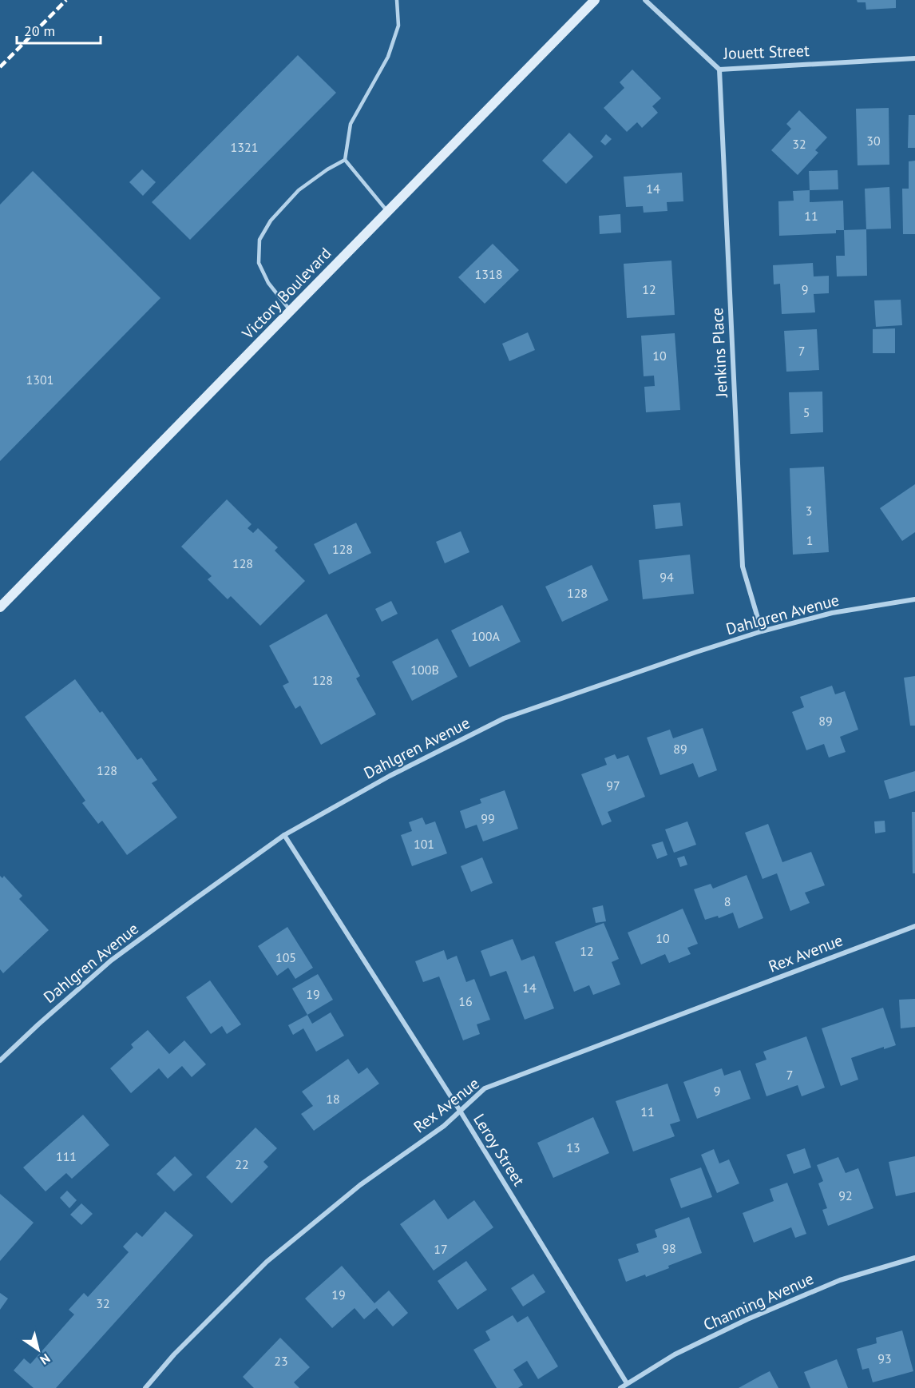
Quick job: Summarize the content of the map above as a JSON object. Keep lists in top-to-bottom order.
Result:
{
  "streets": {
    "main road": ["Victory Boulevard"],
    "street": [
      "Jouett Street",
      "Jenkins Place",
      "Dahlgren Avenue",
      "Rex Avenue",
      "Leroy Street",
      "Channing Avenue"
    ]
  },
  "crossings": [
    ["Jouett Street", "Jenkins Place"],
    ["Jenkins Place", "Dahlgren Avenue"],
    ["Dahlgren Avenue", "Leroy Street"],
    ["Rex Avenue", "Leroy Street"],
    ["Leroy Street", "Channing Avenue"]
  ],
  "house_numbers": [
    "30",
    "32",
    "1321",
    "14",
    "11",
    "1318",
    "12",
    "9",
    "7",
    "10",
    "1301",
    "5",
    "3",
    "1",
    "128",
    "128",
    "94",
    "128",
    "100A",
    "100B",
    "128",
    "89",
    "89",
    "128",
    "97",
    "99",
    "101",
    "8",
    "10",
    "12",
    "105",
    "14",
    "19",
    "16",
    "7",
    "9",
    "18",
    "11",
    "13",
    "111",
    "22",
    "92",
    "98",
    "17",
    "19",
    "32",
    "93",
    "23"
  ],
  "scale_bar": "20 m",
  "north": "bottom right"
}
